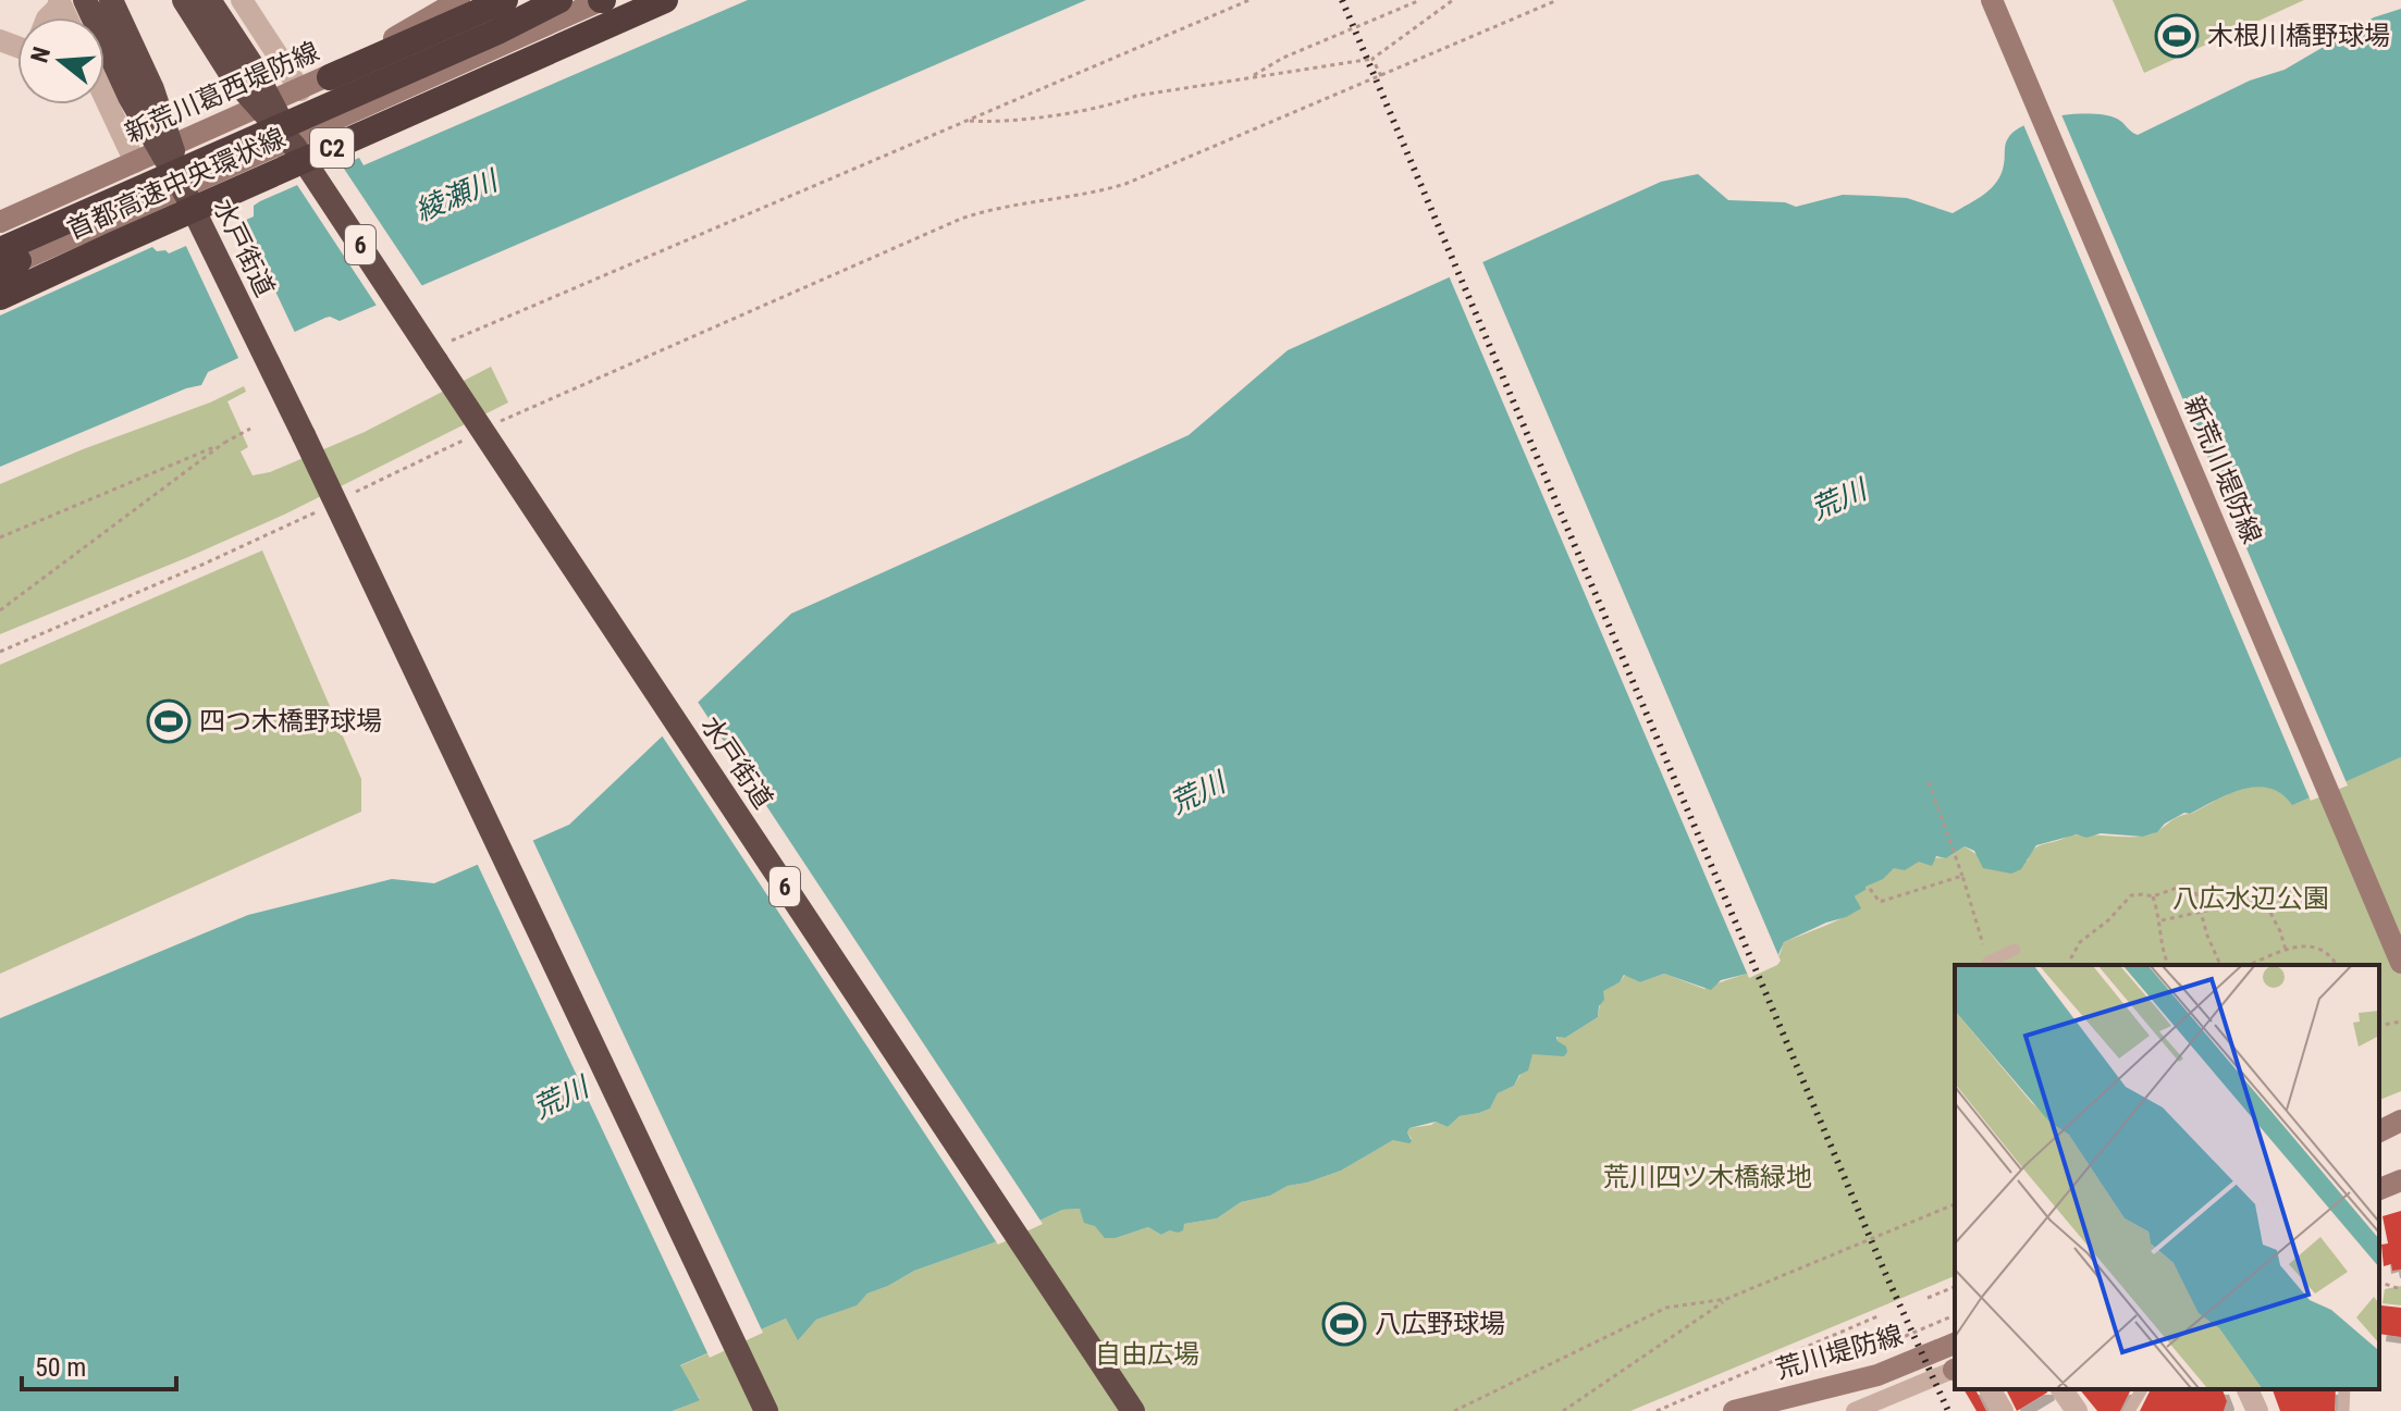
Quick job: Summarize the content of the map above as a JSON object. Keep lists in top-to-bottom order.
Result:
{
  "streets": {
    "highway": [
      "C2",
      "首都高速中央環状線",
      "6",
      "水戸街道"
    ],
    "main road": ["新荒川葛西堤防線", "新荒川堤防線", "荒川堤防線"]
  },
  "water": ["綾瀬川", "荒川"],
  "parks": ["八広水辺公園", "荒川四ツ木橋緑地", "自由広場"],
  "places": {
    "sports": ["木根川橋野球場", "四つ木橋野球場", "八広野球場"]
  },
  "scale_bar": "50 m",
  "north": "left"
}
